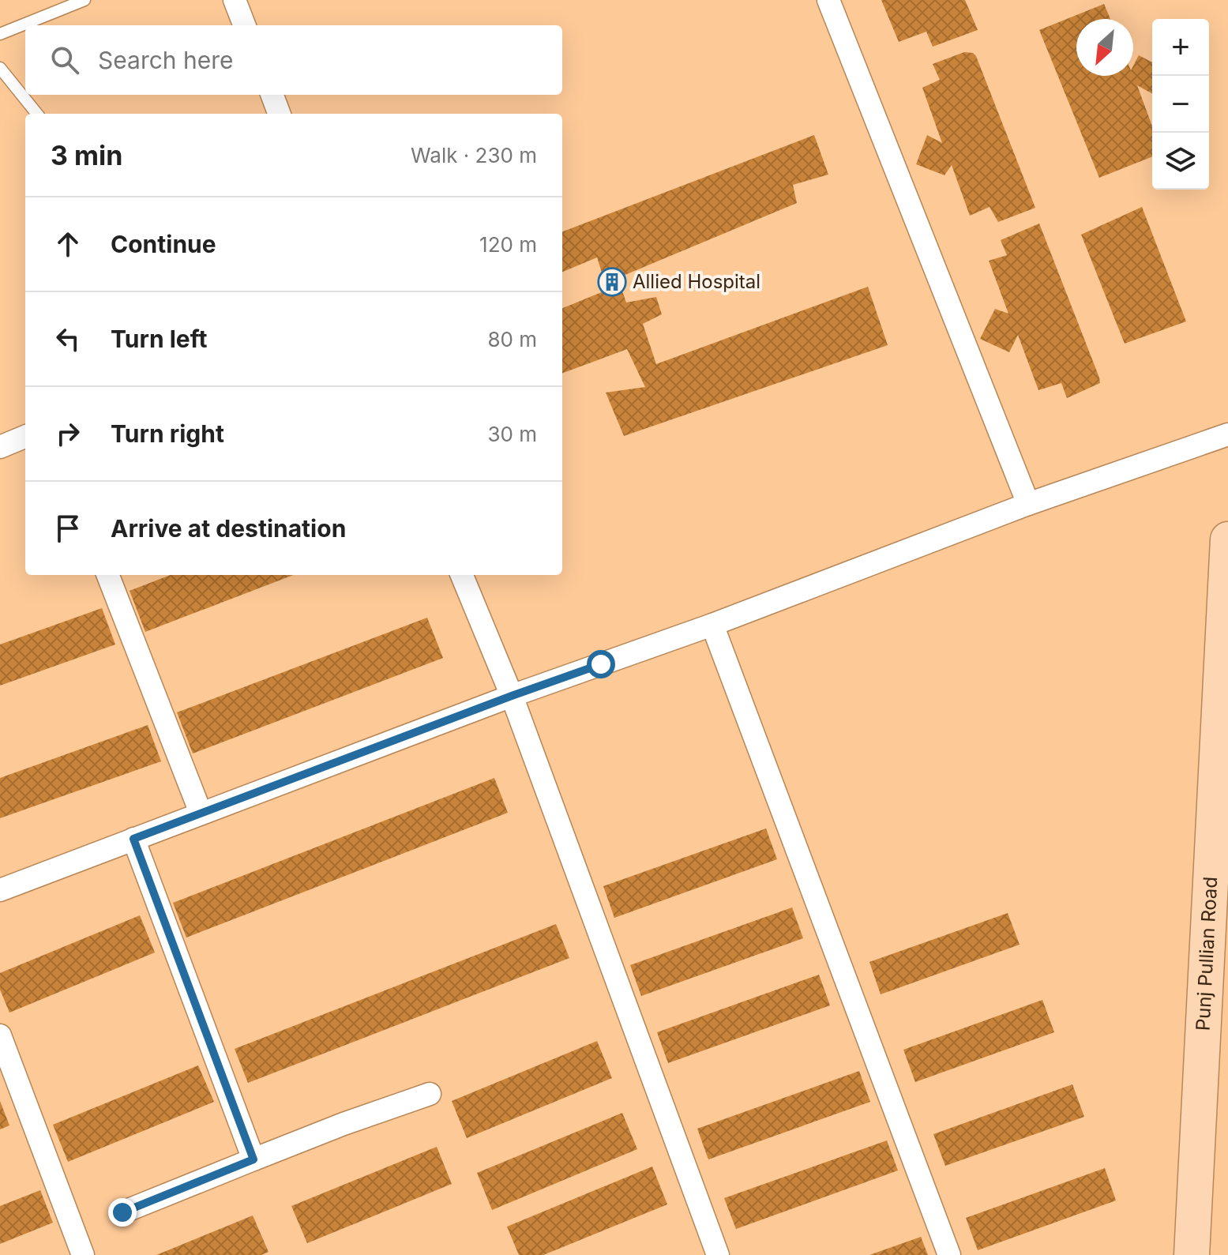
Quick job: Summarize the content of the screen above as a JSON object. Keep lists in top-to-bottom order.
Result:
{
  "streets": {
    "main road": ["Punj Pullian Road"]
  },
  "places": {
    "building": ["Allied Hospital"]
  },
  "north": "bottom left",
  "page": {
    "map_buttons": ["+", "−"],
    "search": "Search here",
    "heading": ["3 min", "Walk · 230 m"],
    "list": [
      ["Continue", "120 m"],
      ["Turn left", "80 m"],
      ["Turn right", "30 m"],
      "Arrive at destination"
    ]
  }
}
